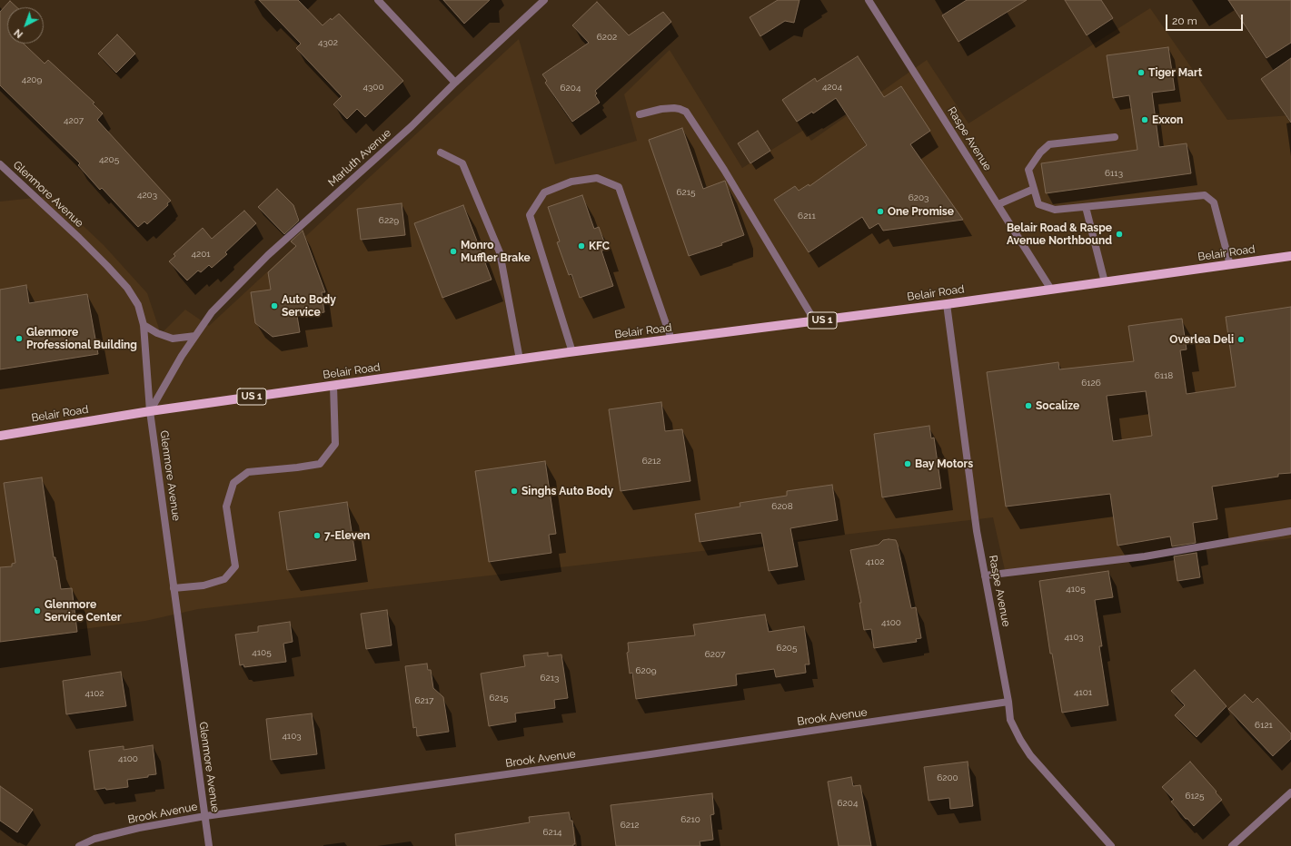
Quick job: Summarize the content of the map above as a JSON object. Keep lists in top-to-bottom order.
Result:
{
  "streets": {
    "main road": ["Belair Road", "US 1"],
    "street": [
      "Raspe Avenue",
      "Marluth Avenue",
      "Glenmore Avenue",
      "Brook Avenue"
    ]
  },
  "crossings": [
    ["Raspe Avenue", "Belair Road"],
    ["Raspe Avenue", "Brook Avenue"],
    ["Marluth Avenue", "Glenmore Avenue"],
    ["Marluth Avenue", "Belair Road"],
    ["Glenmore Avenue", "Belair Road"],
    ["Glenmore Avenue", "Brook Avenue"]
  ],
  "places": [
    "Tiger Mart",
    "Exxon",
    "One Promise",
    "Belair Road & Raspe Avenue Northbound",
    "KFC",
    "Monro Muffler Brake",
    "Auto Body Service",
    "Glenmore Professional Building",
    "Overlea Deli",
    "Socalize",
    "Bay Motors",
    "Singhs Auto Body",
    "7-Eleven",
    "Glenmore Service Center"
  ],
  "house_numbers": [
    "6202",
    "4302",
    "4209",
    "4300",
    "4204",
    "6204",
    "4207",
    "4205",
    "6113",
    "6215",
    "4203",
    "6203",
    "6211",
    "6229",
    "4201",
    "6118",
    "6126",
    "6212",
    "6208",
    "4102",
    "4105",
    "4100",
    "4103",
    "6205",
    "4105",
    "6207",
    "6209",
    "6213",
    "4101",
    "4102",
    "6215",
    "6217",
    "6121",
    "4103",
    "4100",
    "6200",
    "6125",
    "6204",
    "6210",
    "6212",
    "6214"
  ],
  "scale_bar": "20 m",
  "north": "bottom left"
}
